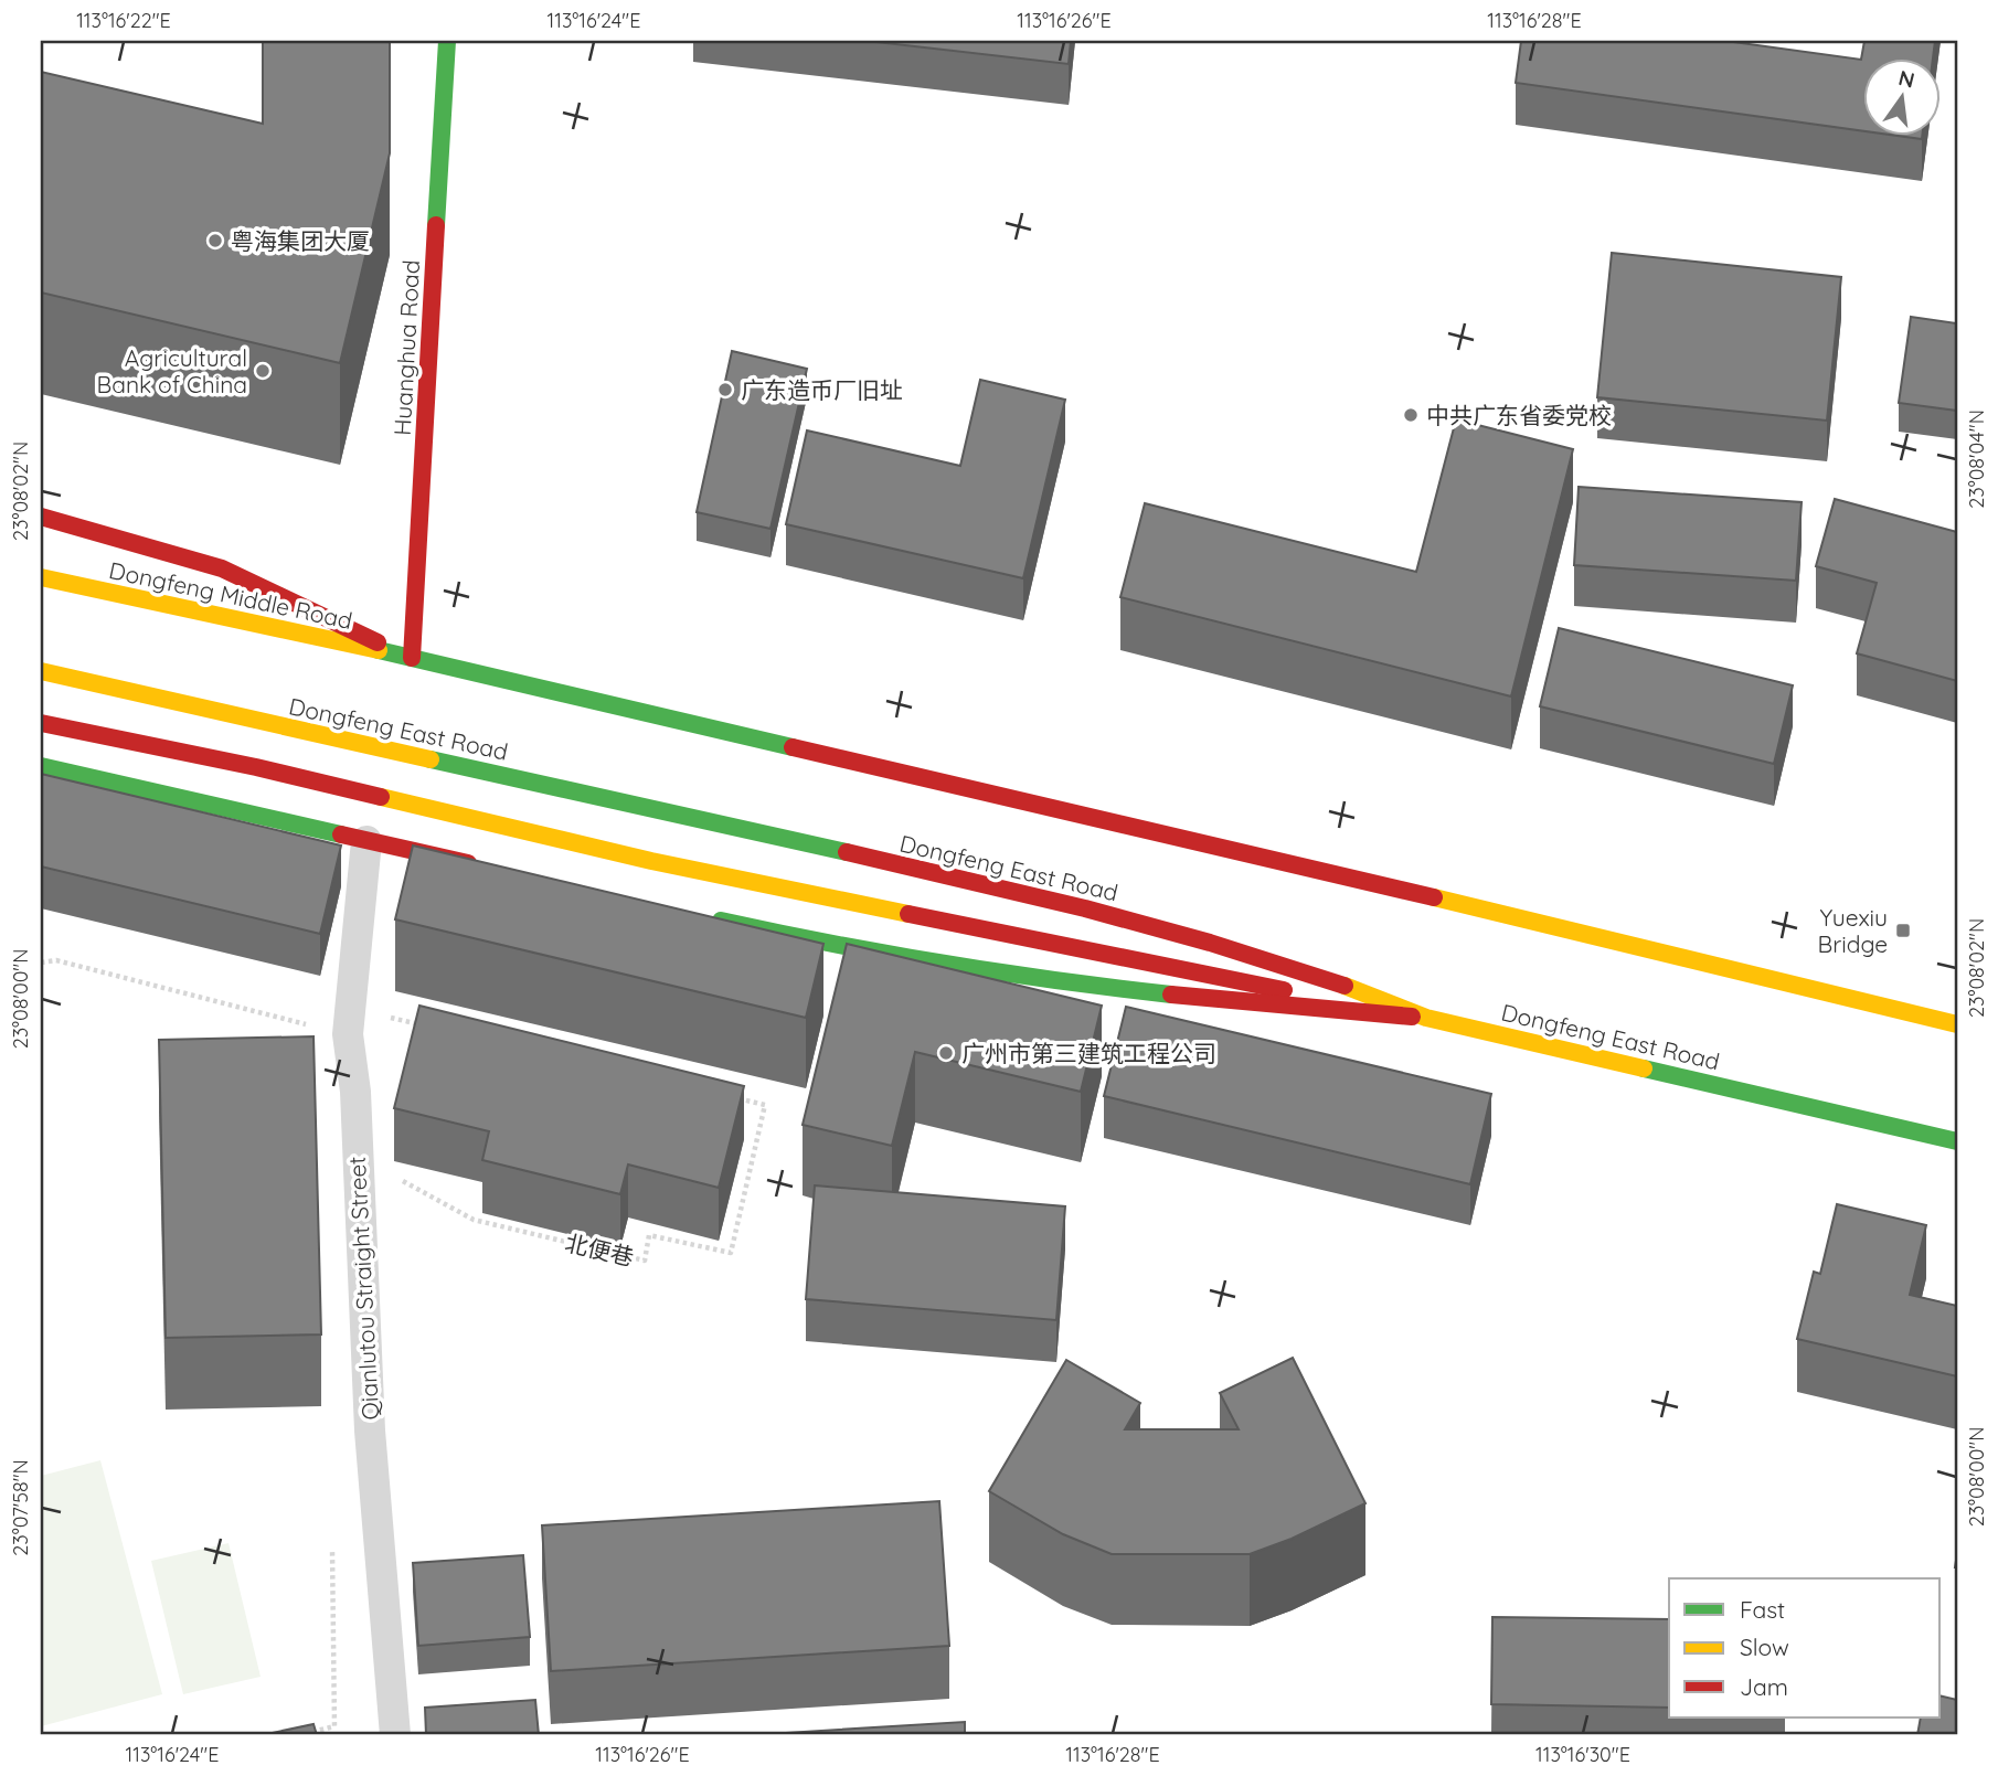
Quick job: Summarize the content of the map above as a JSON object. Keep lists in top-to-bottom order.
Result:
{
  "streets": {
    "main road": ["Huanghua Road", "Dongfeng Middle Road", "Dongfeng East Road"],
    "lane": ["Qianlutou Straight Street"],
    "path": ["北便巷"]
  },
  "crossings": [
    ["Huanghua Road", "Dongfeng Middle Road"],
    ["北便巷", "Qianlutou Straight Street"]
  ],
  "places": {
    "other": [
      "粤海集团大厦",
      "Agricultural Bank of China",
      "广东造币厂旧址",
      "中共广东省委党校",
      "广州市第三建筑工程公司"
    ],
    "transit": ["Yuexiu Bridge"]
  },
  "legend": ["Fast", "Slow", "Jam"],
  "north": "top",
  "coordinates": [
    "113°16'22\"E",
    "113°16'24\"E",
    "113°16'26\"E",
    "113°16'28\"E",
    "23°08'04\"N",
    "23°08'02\"N",
    "23°08'00\"N",
    "23°07'58\"N",
    "113°16'30\"E"
  ]
}
